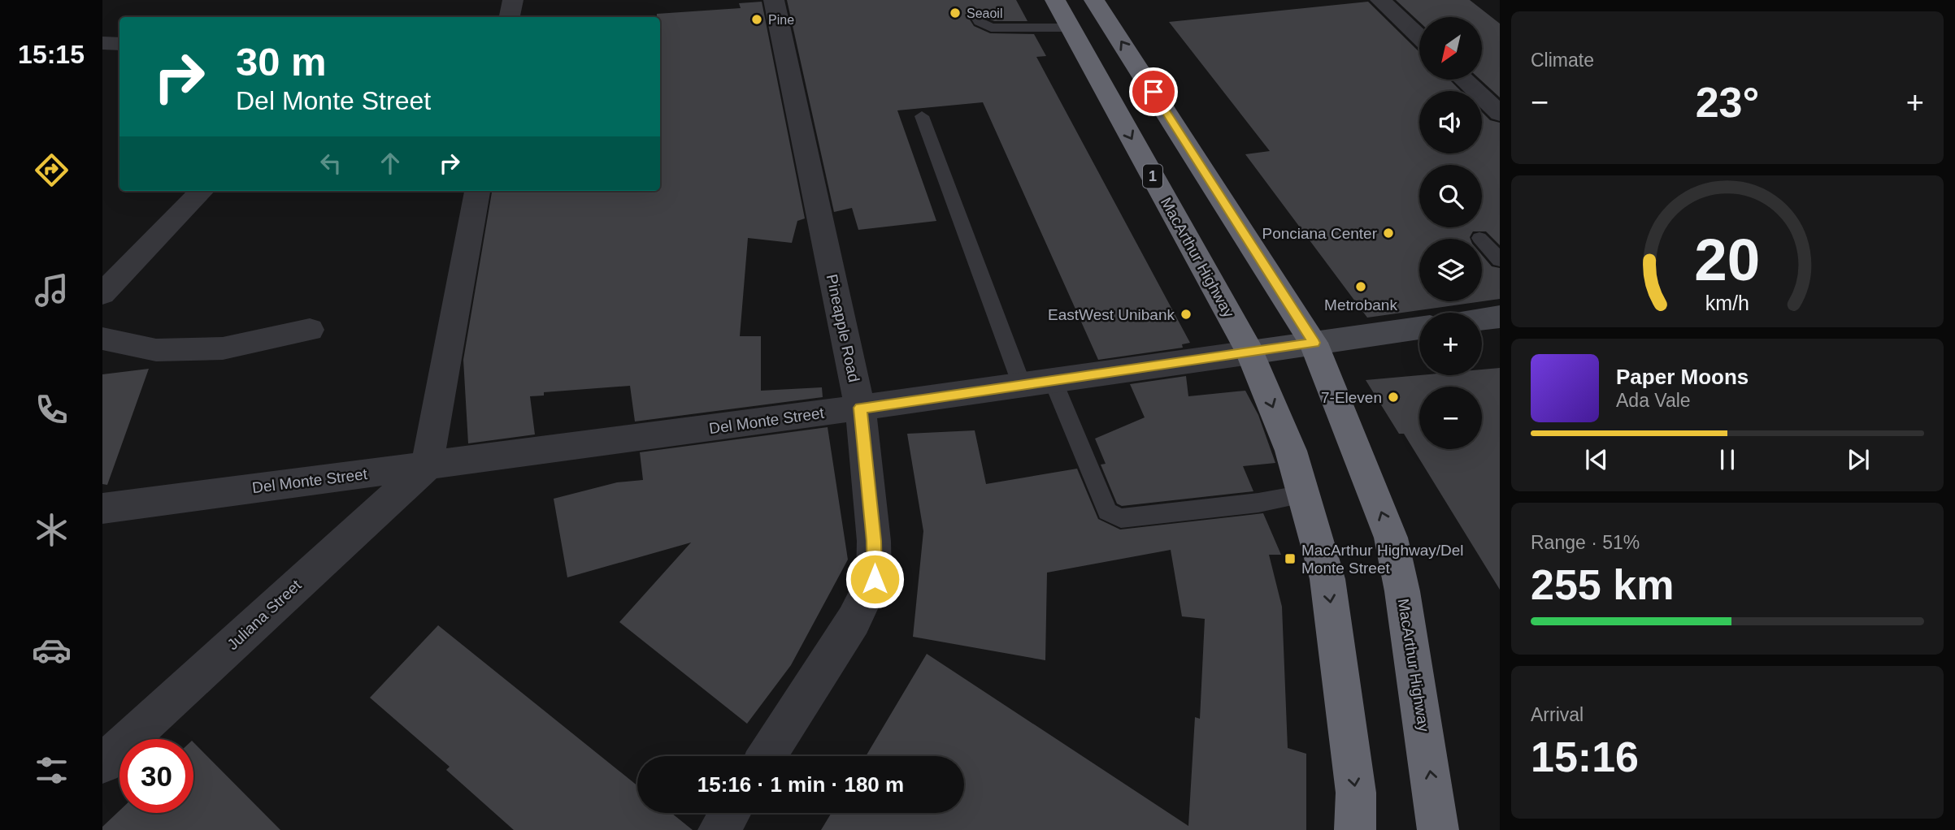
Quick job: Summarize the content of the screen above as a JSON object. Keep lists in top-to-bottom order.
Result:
{
  "streets": {
    "highway": ["1", "MacArthur Highway"],
    "street": ["Pineapple Road", "Del Monte Street", "Juliana Street"]
  },
  "crossings": [
    ["MacArthur Highway", "Del Monte Street"],
    ["Pineapple Road", "Del Monte Street"],
    ["Del Monte Street", "Juliana Street"]
  ],
  "places": {
    "other": [
      "Seaoil",
      "Pine",
      "Ponciana Center",
      "Metrobank",
      "EastWest Unibank",
      "7-Eleven"
    ],
    "transit": ["MacArthur Highway/Del Monte Street"]
  },
  "north": "bottom left",
  "page": {
    "tabs": "15:15",
    "tile": [
      "Climate",
      ["Range · 51%", "255 km"],
      ["Arrival", "15:16"]
    ],
    "map_buttons": ["+", "−"],
    "turn": ["30 m", "Del Monte Street"],
    "heat": ["−", "23°", "+"],
    "song": ["Paper Moons", "Ada Vale"],
    "limit": "30",
    "trip": "15:16 · 1 min · 180 m",
    "gauge": ["20", "km/h"]
  }
}
